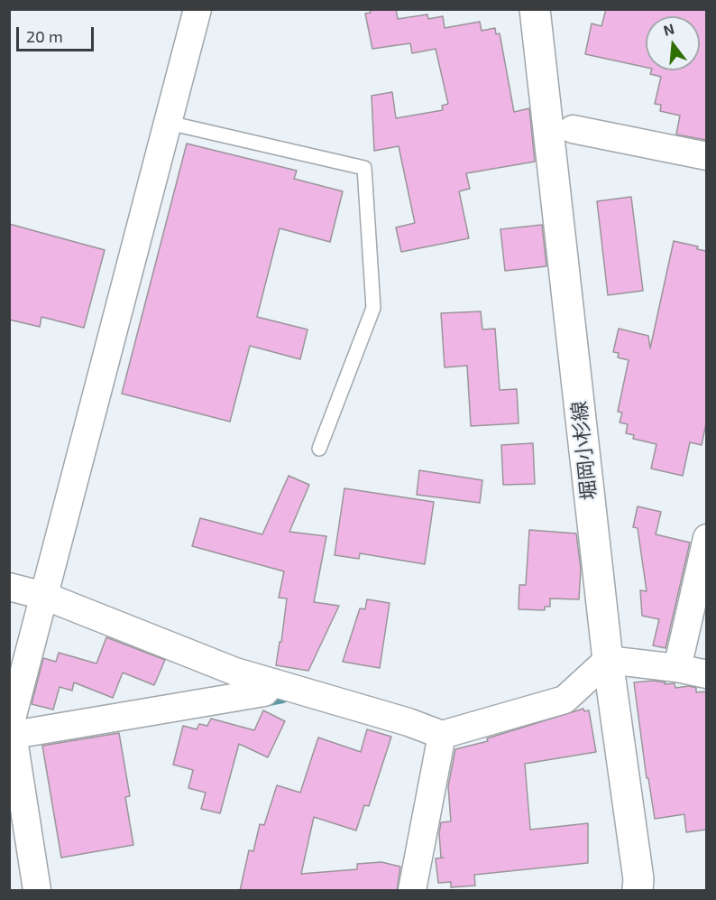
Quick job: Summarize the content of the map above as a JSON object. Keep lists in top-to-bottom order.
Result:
{
  "streets": {
    "main road": ["堀岡小杉線"]
  },
  "scale_bar": "20 m",
  "north": "top"
}
